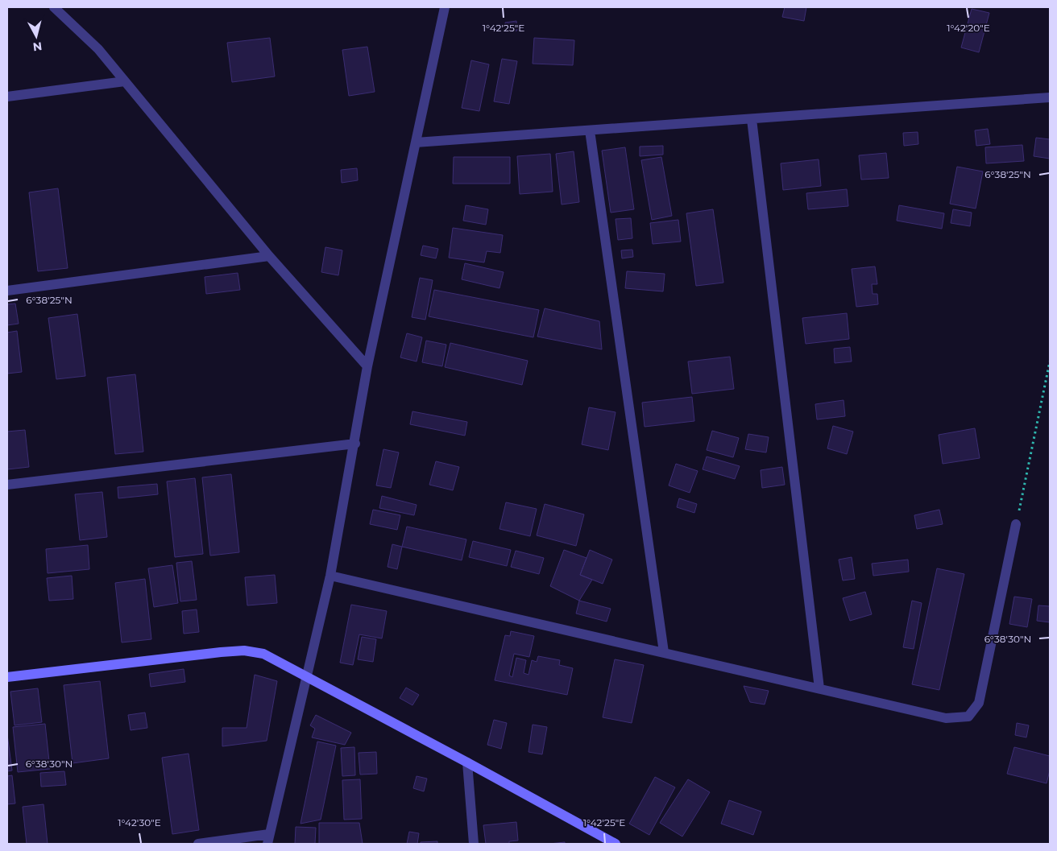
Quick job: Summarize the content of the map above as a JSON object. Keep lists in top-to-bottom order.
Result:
{
  "north": "bottom",
  "coordinates": [
    "1°42'25\"E",
    "1°42'20\"E",
    "6°38'25\"N",
    "6°38'30\"N",
    "1°42'30\"E"
  ]
}
